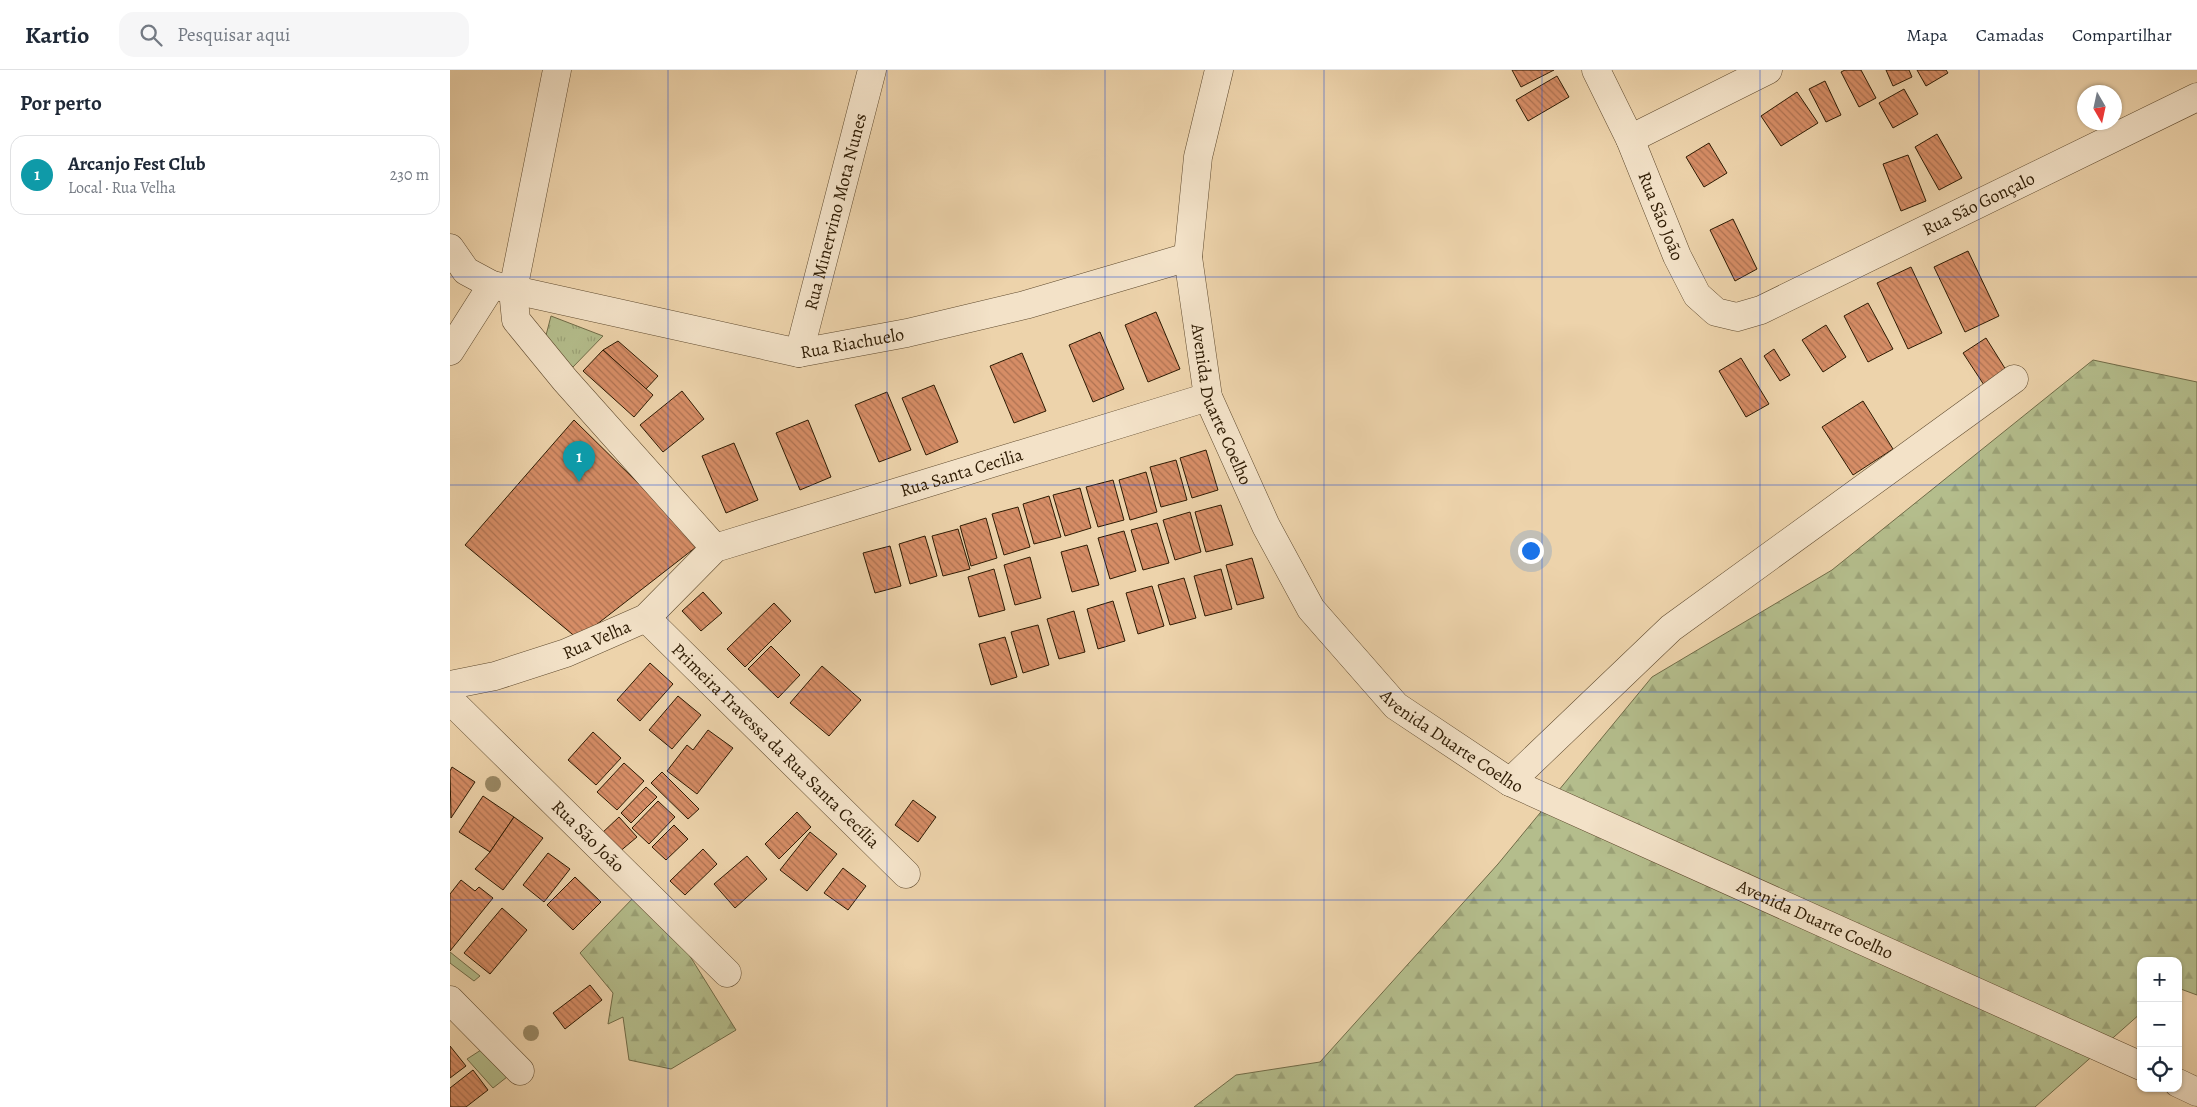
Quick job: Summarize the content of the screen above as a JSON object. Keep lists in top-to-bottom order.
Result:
{
  "streets": {
    "street": [
      "Rua São Gonçalo",
      "Rua Minervino Mota Nunes",
      "Rua São João",
      "Rua Riachuelo",
      "Avenida Duarte Coelho",
      "Rua Santa Cecilia",
      "Rua Velha",
      "Primeira Travessa da Rua Santa Cecília"
    ]
  },
  "crossings": [
    ["Rua São Gonçalo", "Rua São João"],
    ["Rua Minervino Mota Nunes", "Rua Riachuelo"],
    ["Rua Riachuelo", "Avenida Duarte Coelho"],
    ["Avenida Duarte Coelho", "Rua Santa Cecilia"],
    ["Rua Santa Cecilia", "Rua Velha"],
    ["Rua Velha", "Primeira Travessa da Rua Santa Cecília"]
  ],
  "north": "bottom",
  "page": {
    "header": "Kartio",
    "search": "Pesquisar aqui",
    "nav": ["Mapa", "Camadas", "Compartilhar"],
    "heading": "Por perto",
    "list": [
      {
        "mark": "1",
        "name": "Arcanjo Fest Club",
        "note": "Local · Rua Velha",
        "value": "230 m"
      }
    ],
    "pins": "1",
    "map_buttons": ["+", "−"]
  }
}
